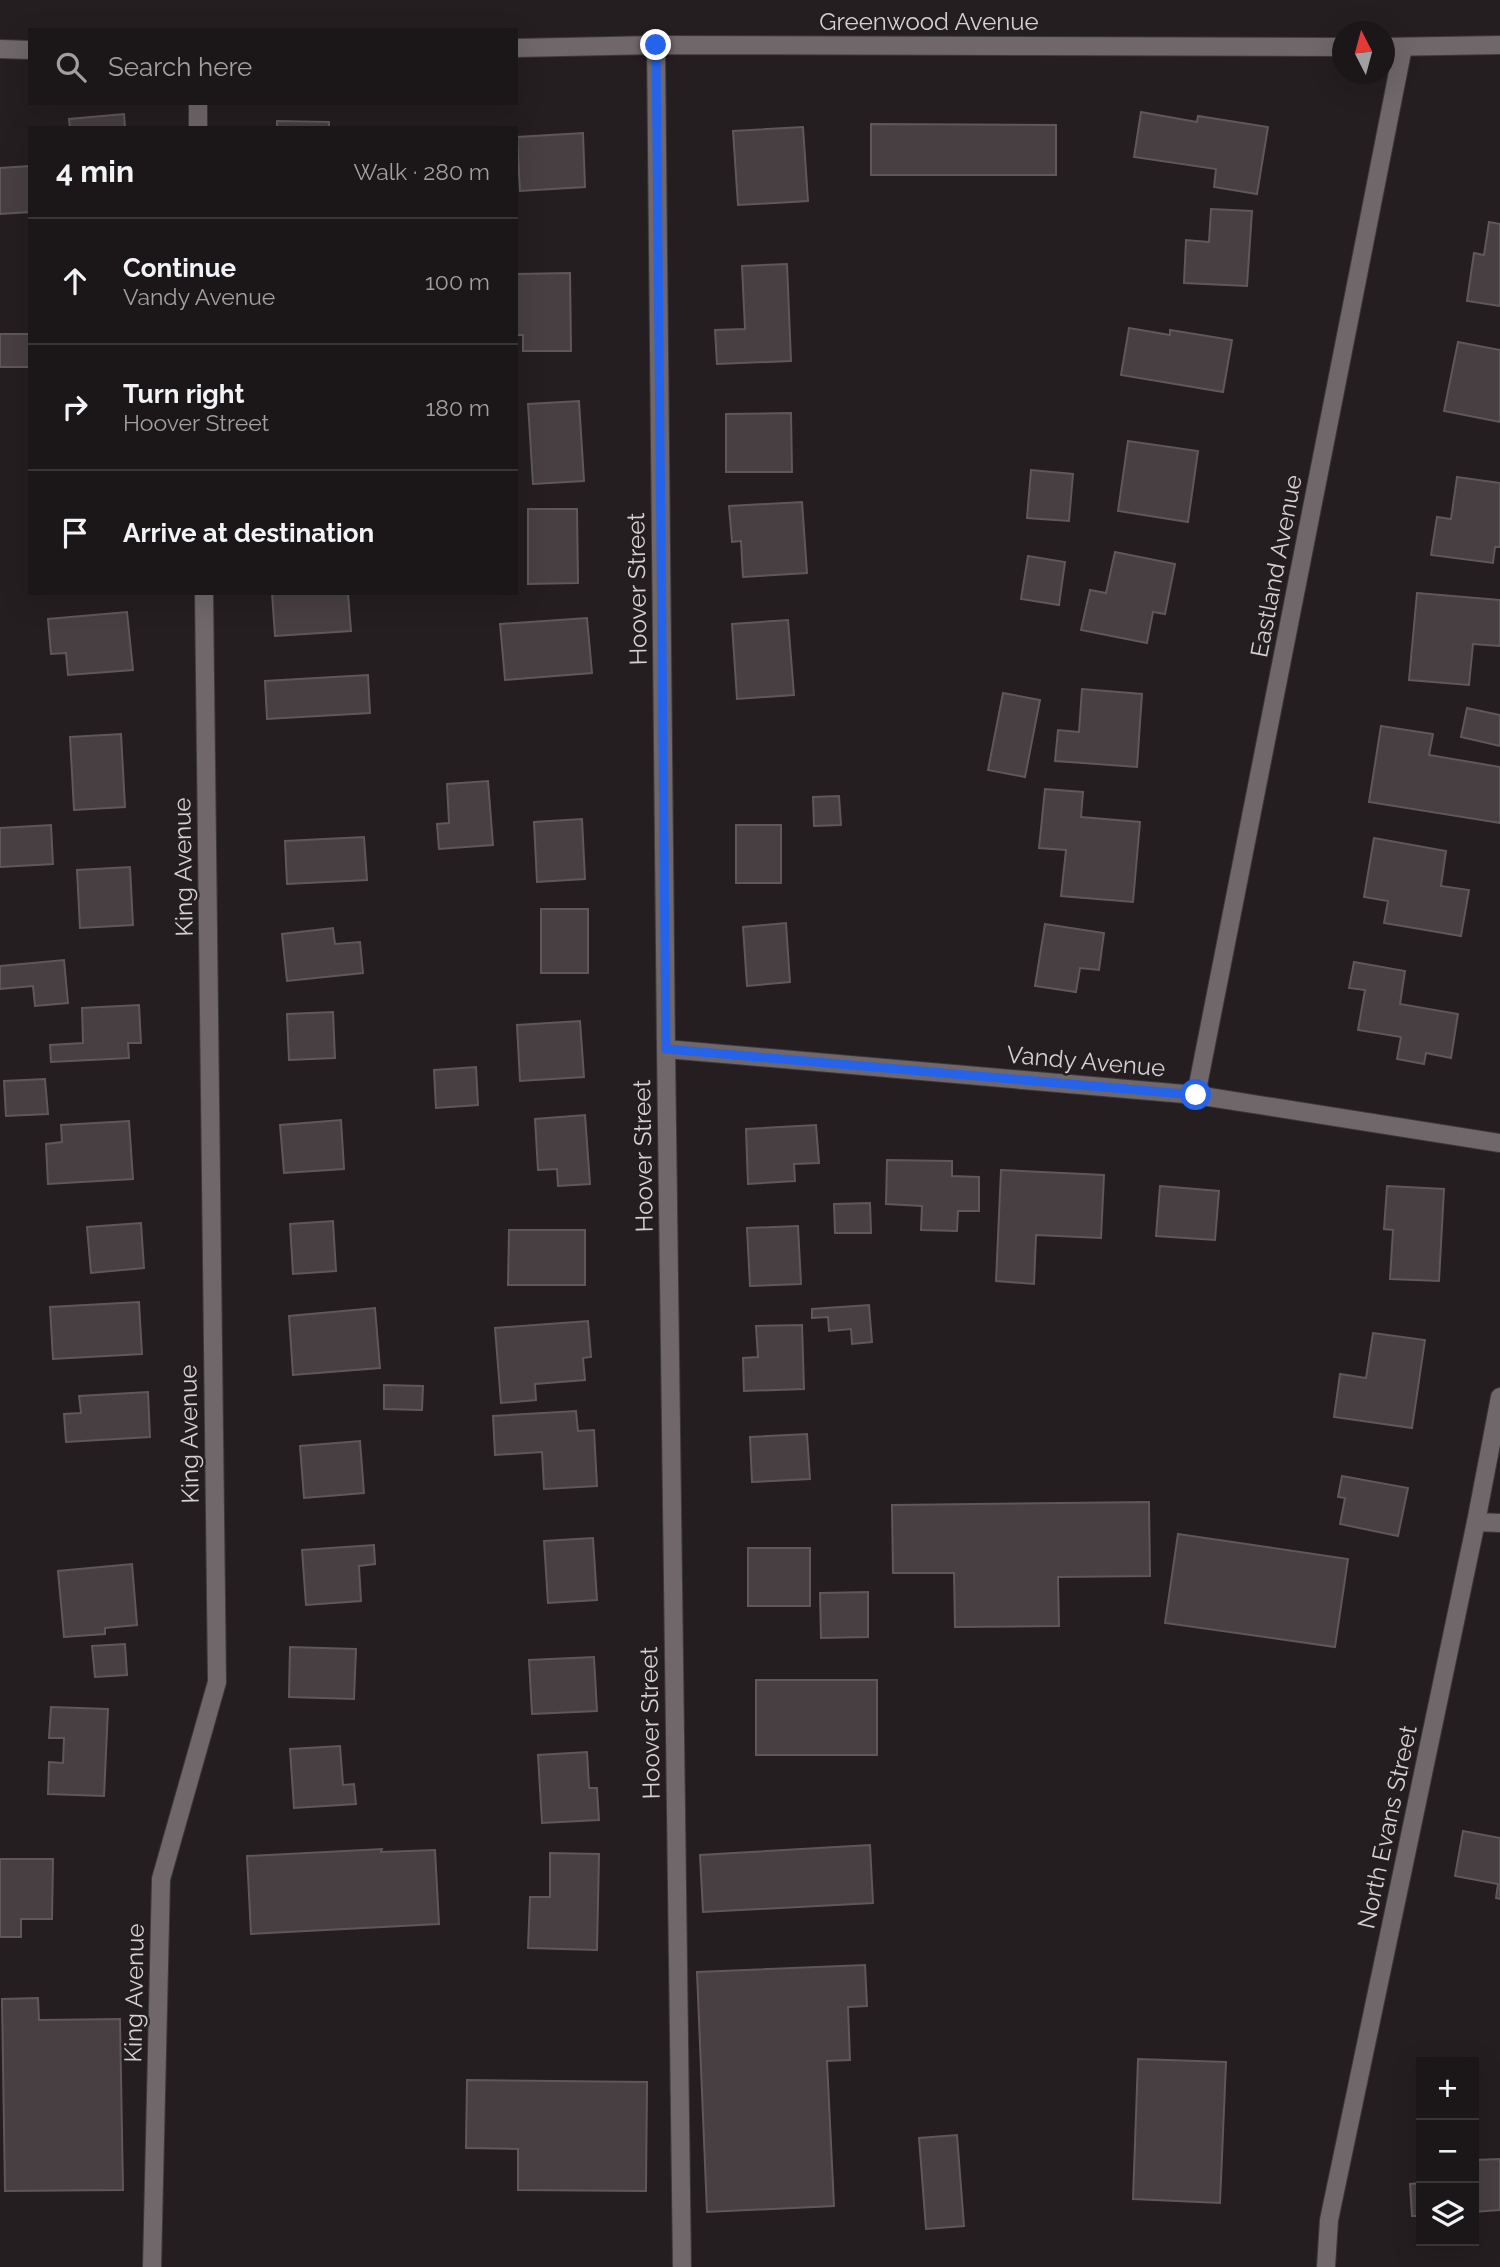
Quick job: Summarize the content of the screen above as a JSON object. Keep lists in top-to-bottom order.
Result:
{
  "streets": {
    "street": [
      "Greenwood Avenue",
      "Eastland Avenue",
      "Hoover Street",
      "King Avenue",
      "Vandy Avenue",
      "North Evans Street"
    ]
  },
  "crossings": [
    ["Greenwood Avenue", "Hoover Street"],
    ["Eastland Avenue", "Vandy Avenue"],
    ["Hoover Street", "Vandy Avenue"]
  ],
  "north": "top",
  "page": {
    "search": "Search here",
    "heading": ["4 min", "Walk · 280 m"],
    "list": [
      ["Continue", "Vandy Avenue", "100 m"],
      ["Turn right", "Hoover Street", "180 m"],
      "Arrive at destination"
    ],
    "map_buttons": ["+", "−"]
  }
}
